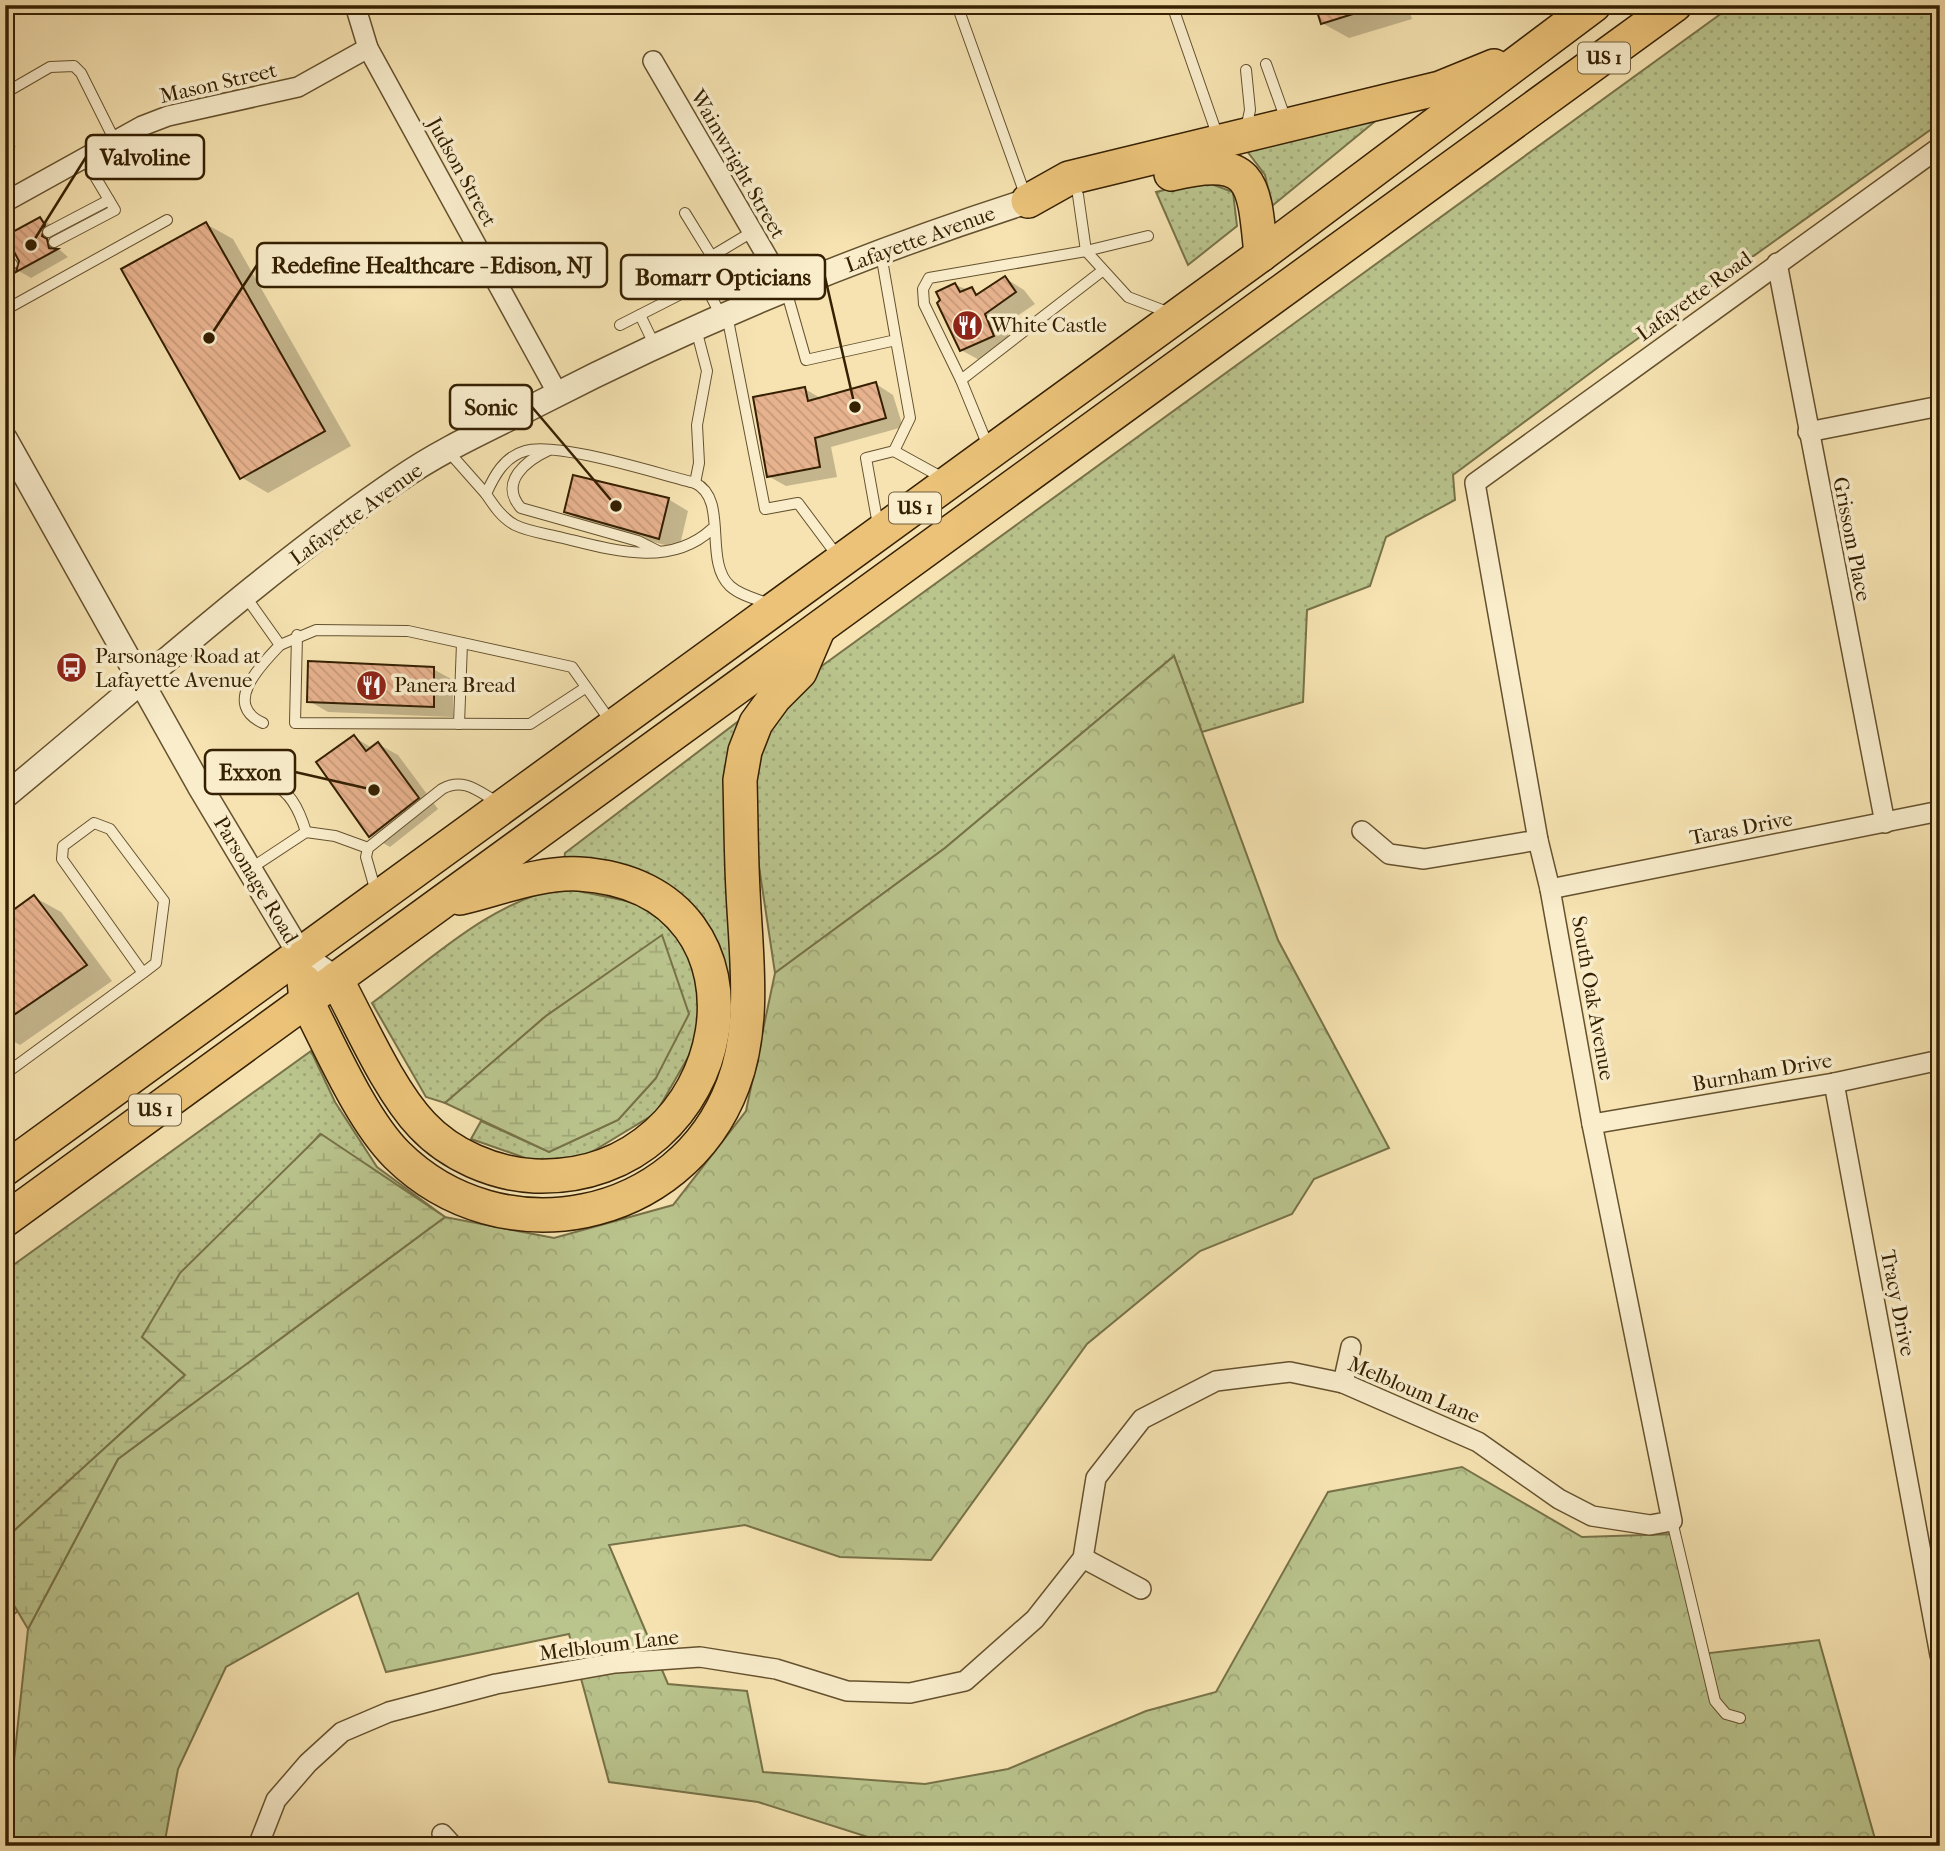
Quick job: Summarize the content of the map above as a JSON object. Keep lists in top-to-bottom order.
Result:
{
  "streets": {
    "highway": ["US 1"],
    "street": [
      "Mason Street",
      "Wainwright Street",
      "Judson Street",
      "Lafayette Avenue",
      "Lafayette Road",
      "Grissom Place",
      "Taras Drive",
      "Parsonage Road",
      "South Oak Avenue",
      "Burnham Drive",
      "Tracy Drive",
      "Melbloum Lane"
    ]
  },
  "crossings": [
    ["US 1", "Parsonage Road"],
    ["Mason Street", "Judson Street"],
    ["Wainwright Street", "Lafayette Avenue"],
    ["Judson Street", "Lafayette Avenue"],
    ["Lafayette Avenue", "Parsonage Road"],
    ["Lafayette Road", "Grissom Place"],
    ["Lafayette Road", "South Oak Avenue"],
    ["Grissom Place", "Taras Drive"],
    ["Taras Drive", "South Oak Avenue"],
    ["South Oak Avenue", "Burnham Drive"],
    ["South Oak Avenue", "Melbloum Lane"],
    ["Burnham Drive", "Tracy Drive"]
  ],
  "places": {
    "other": [
      "Valvoline",
      "Redefine Healthcare - Edison, NJ",
      "Bomarr Opticians",
      "Sonic",
      "Exxon"
    ],
    "restaurant": ["White Castle", "Panera Bread"],
    "bus stop": ["Parsonage Road at Lafayette Avenue"]
  }
}
